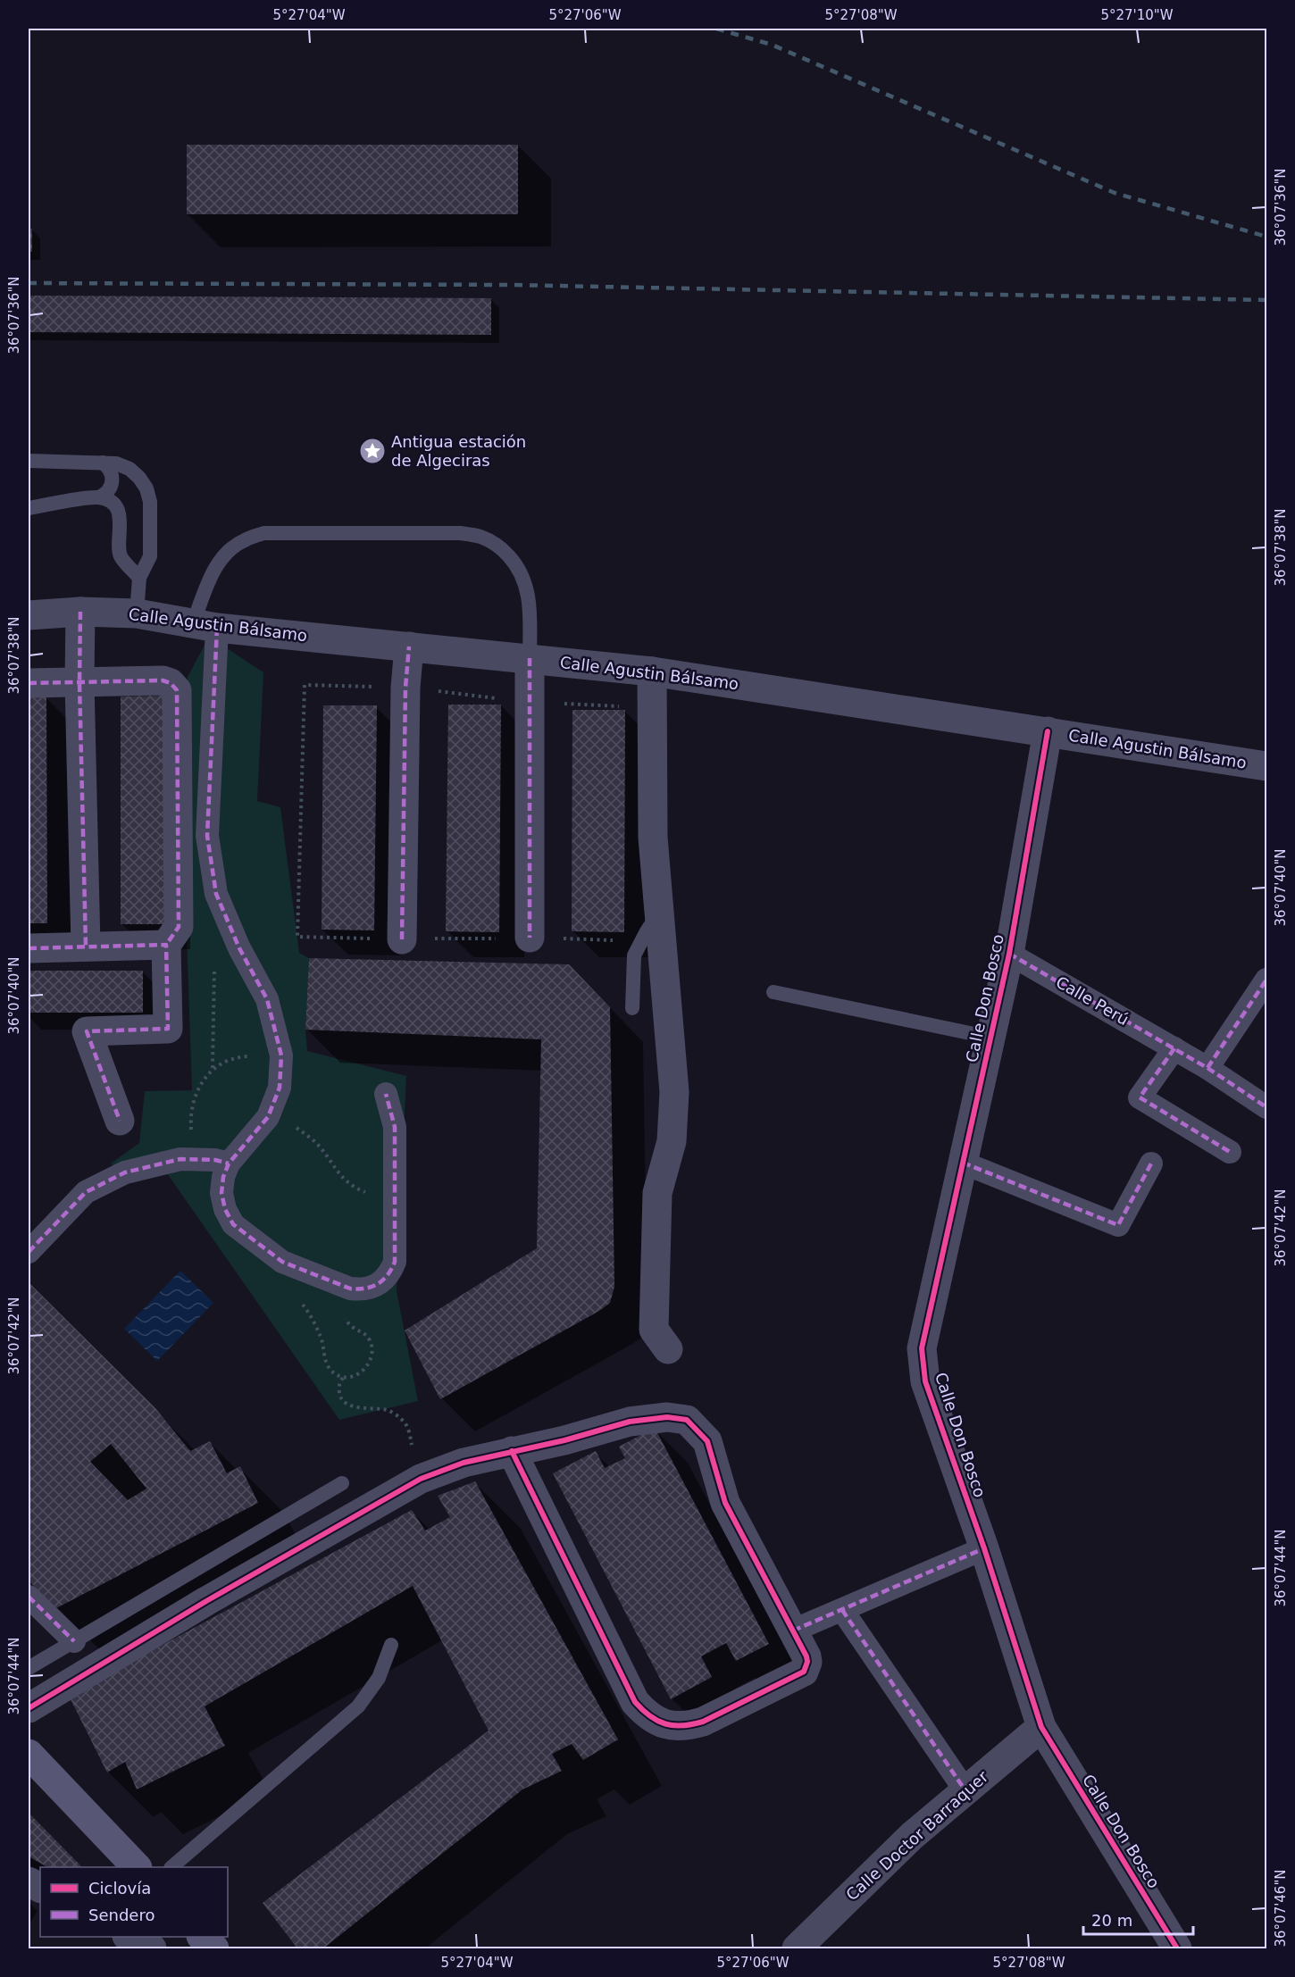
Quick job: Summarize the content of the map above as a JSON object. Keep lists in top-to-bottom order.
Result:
{
  "streets": {
    "street": [
      "Calle Agustin Bálsamo",
      "Calle Don Bosco",
      "Calle Perú",
      "Calle Doctor Barraquer"
    ]
  },
  "crossings": [
    ["Calle Agustin Bálsamo", "Calle Don Bosco"],
    ["Calle Don Bosco", "Calle Perú"],
    ["Calle Don Bosco", "Calle Doctor Barraquer"]
  ],
  "places": {
    "place": ["Antigua estación de Algeciras"]
  },
  "legend": ["Ciclovía", "Sendero"],
  "scale_bar": "20 m",
  "coordinates": [
    "5°27'04\"W",
    "5°27'06\"W",
    "5°27'08\"W",
    "5°27'10\"W",
    "36°07'36\"N",
    "36°07'38\"N",
    "36°07'40\"N",
    "36°07'42\"N",
    "36°07'44\"N",
    "36°07'46\"N"
  ]
}
